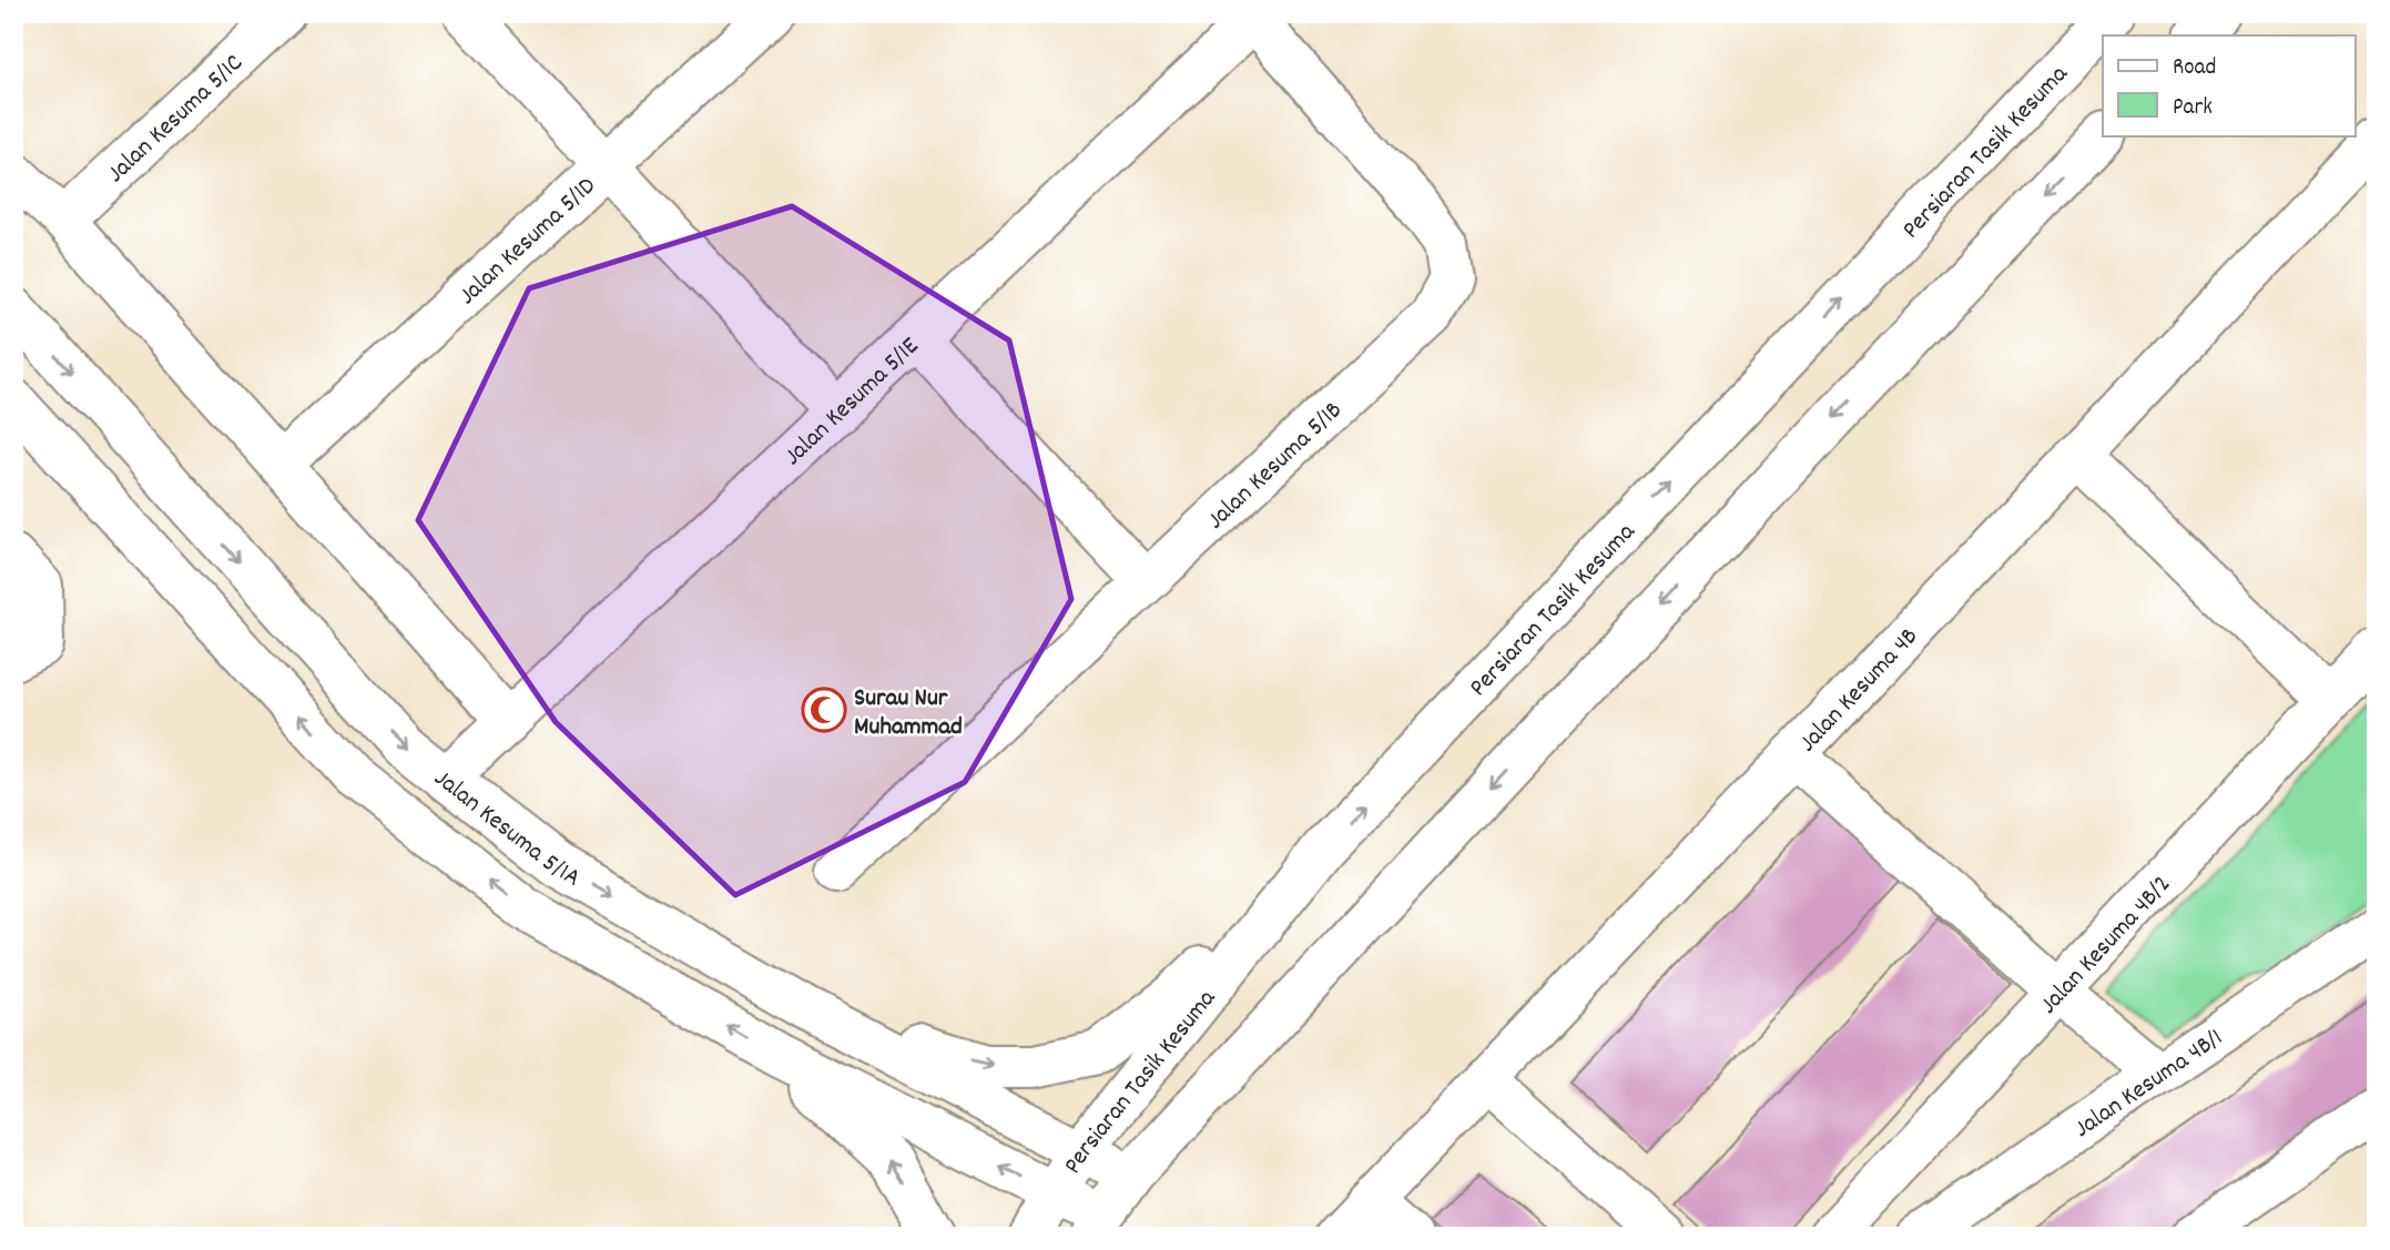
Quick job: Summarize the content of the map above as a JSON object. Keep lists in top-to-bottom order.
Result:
{
  "streets": {
    "street": [
      "Jalan Kesuma 5/1C",
      "Persiaran Tasik Kesuma",
      "Jalan Kesuma 5/1D",
      "Jalan Kesuma 5/1E",
      "Jalan Kesuma 5/1B",
      "Jalan Kesuma 4B",
      "Jalan Kesuma 5/1A",
      "Jalan Kesuma 4B/2",
      "Jalan Kesuma 4B/1"
    ]
  },
  "crossings": [
    ["Persiaran Tasik Kesuma", "Jalan Kesuma 5/1A"],
    ["Jalan Kesuma 5/1E", "Jalan Kesuma 5/1B"],
    ["Jalan Kesuma 5/1E", "Jalan Kesuma 5/1A"]
  ],
  "places": {
    "mosque": ["Surau Nur Muhammad"]
  },
  "legend": ["Road", "Park"]
}
